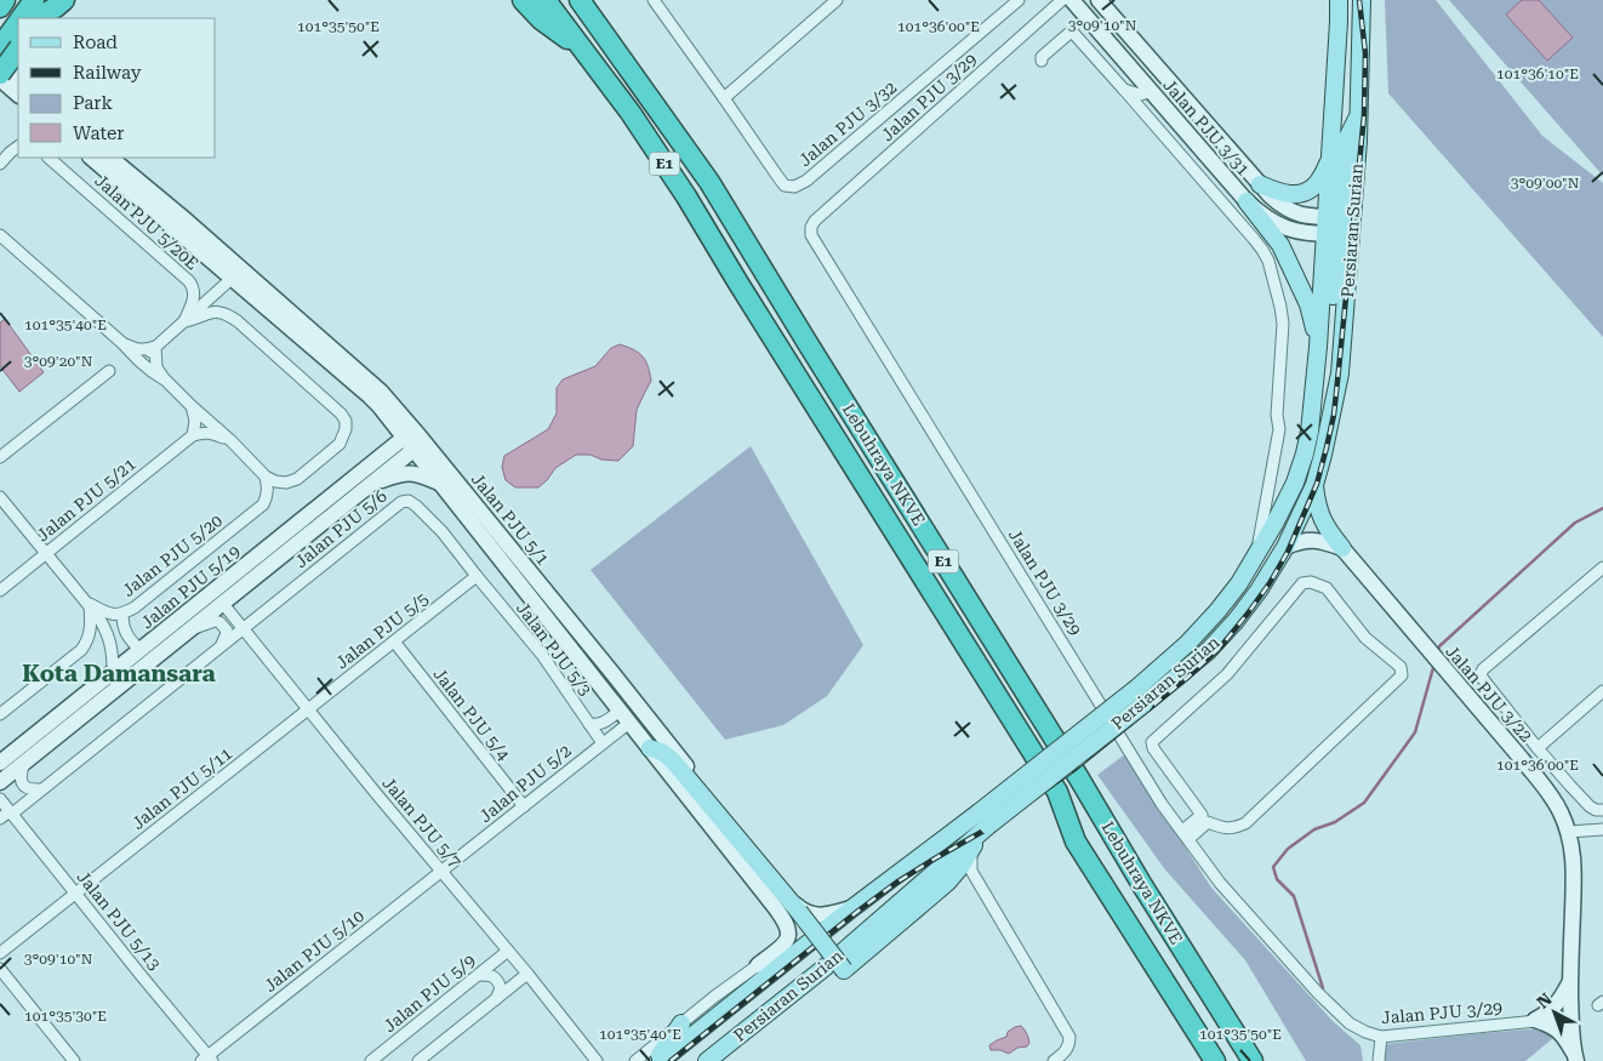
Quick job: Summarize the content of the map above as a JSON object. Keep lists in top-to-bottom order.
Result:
{
  "streets": {
    "highway": ["E1", "Lebuhraya NKVE"],
    "main road": ["Persiaran Surian"],
    "street": [
      "Jalan PJU 3/29",
      "Jalan PJU 3/32",
      "Jalan PJU 3/31",
      "Jalan PJU 5/20E",
      "Jalan PJU 5/21",
      "Jalan PJU 5/1",
      "Jalan PJU 5/6",
      "Jalan PJU 5/20",
      "Jalan PJU 5/19",
      "Jalan PJU 5/5",
      "Jalan PJU 5/3",
      "Jalan PJU 3/22",
      "Jalan PJU 5/4",
      "Jalan PJU 5/2",
      "Jalan PJU 5/11",
      "Jalan PJU 5/7",
      "Jalan PJU 5/13",
      "Jalan PJU 5/10",
      "Jalan PJU 5/9"
    ]
  },
  "crossings": [
    ["Jalan PJU 3/29", "Jalan PJU 3/22"],
    ["Jalan PJU 3/31", "Persiaran Surian"],
    ["Jalan PJU 5/1", "Jalan PJU 5/19"],
    ["Jalan PJU 5/1", "Jalan PJU 5/2"],
    ["Jalan PJU 5/6", "Jalan PJU 5/5"],
    ["Jalan PJU 5/6", "Jalan PJU 5/3"],
    ["Jalan PJU 5/6", "Jalan PJU 5/7"],
    ["Jalan PJU 5/19", "Jalan PJU 5/7"],
    ["Jalan PJU 5/5", "Jalan PJU 5/3"],
    ["Jalan PJU 5/5", "Jalan PJU 5/4"],
    ["Jalan PJU 5/5", "Jalan PJU 5/11"],
    ["Jalan PJU 5/5", "Jalan PJU 5/7"],
    ["Jalan PJU 5/3", "Jalan PJU 5/2"],
    ["Jalan PJU 5/4", "Jalan PJU 5/2"],
    ["Jalan PJU 5/2", "Jalan PJU 5/7"],
    ["Jalan PJU 5/2", "Jalan PJU 5/10"],
    ["Jalan PJU 5/11", "Jalan PJU 5/7"],
    ["Jalan PJU 5/11", "Jalan PJU 5/13"],
    ["Jalan PJU 5/7", "Jalan PJU 5/10"],
    ["Jalan PJU 5/7", "Jalan PJU 5/9"],
    ["Jalan PJU 5/13", "Jalan PJU 5/10"]
  ],
  "districts": ["Kota Damansara"],
  "legend": [
    "Road",
    "Railway",
    "Park",
    "Water"
  ],
  "north": "top left",
  "coordinates": [
    "3°09'10\"N",
    "101°35'50\"E",
    "101°36'00\"E",
    "101°36'10\"E",
    "3°09'00\"N",
    "101°35'40\"E",
    "3°09'20\"N",
    "101°35'30\"E"
  ]
}
